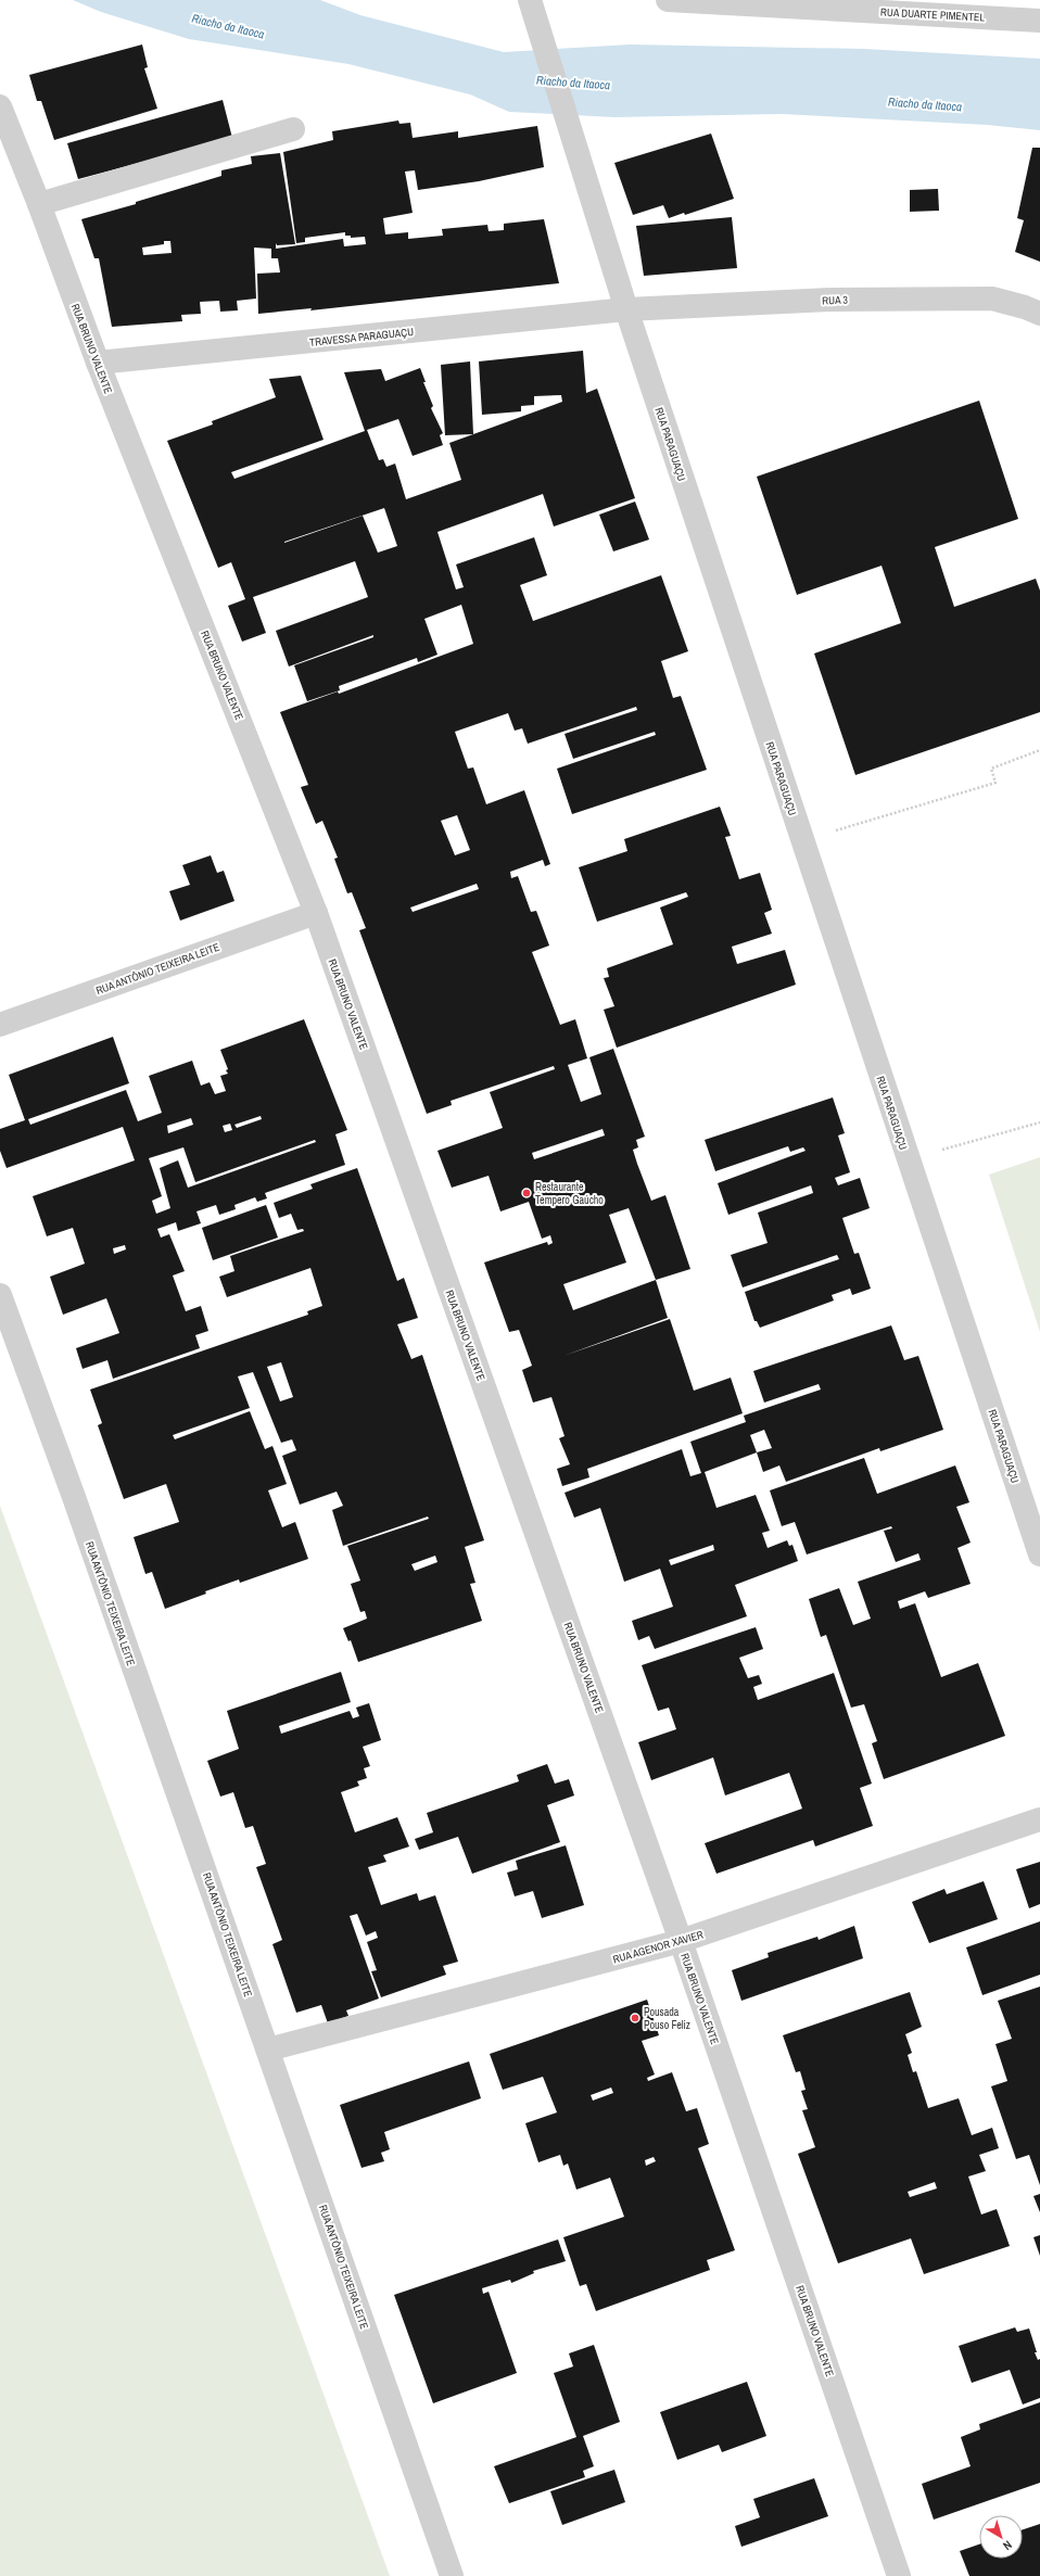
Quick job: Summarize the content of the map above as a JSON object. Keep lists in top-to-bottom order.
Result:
{
  "streets": {
    "street": [
      "RUA DUARTE PIMENTEL",
      "RUA 3",
      "TRAVESSA PARAGUAÇU",
      "RUA BRUNO VALENTE",
      "RUA PARAGUAÇU",
      "RUA ANTÔNIO TEIXEIRA LEITE",
      "RUA AGENOR XAVIER"
    ]
  },
  "crossings": [
    ["RUA 3", "TRAVESSA PARAGUAÇU"],
    ["RUA 3", "RUA PARAGUAÇU"],
    ["TRAVESSA PARAGUAÇU", "RUA BRUNO VALENTE"],
    ["TRAVESSA PARAGUAÇU", "RUA PARAGUAÇU"],
    ["RUA BRUNO VALENTE", "RUA ANTÔNIO TEIXEIRA LEITE"],
    ["RUA BRUNO VALENTE", "RUA AGENOR XAVIER"],
    ["RUA ANTÔNIO TEIXEIRA LEITE", "RUA AGENOR XAVIER"]
  ],
  "water": ["Riacho da Itaoca"],
  "places": ["Restaurante Tempero Gaúcho", "Pousada Pouso Feliz"],
  "north": "bottom right"
}
